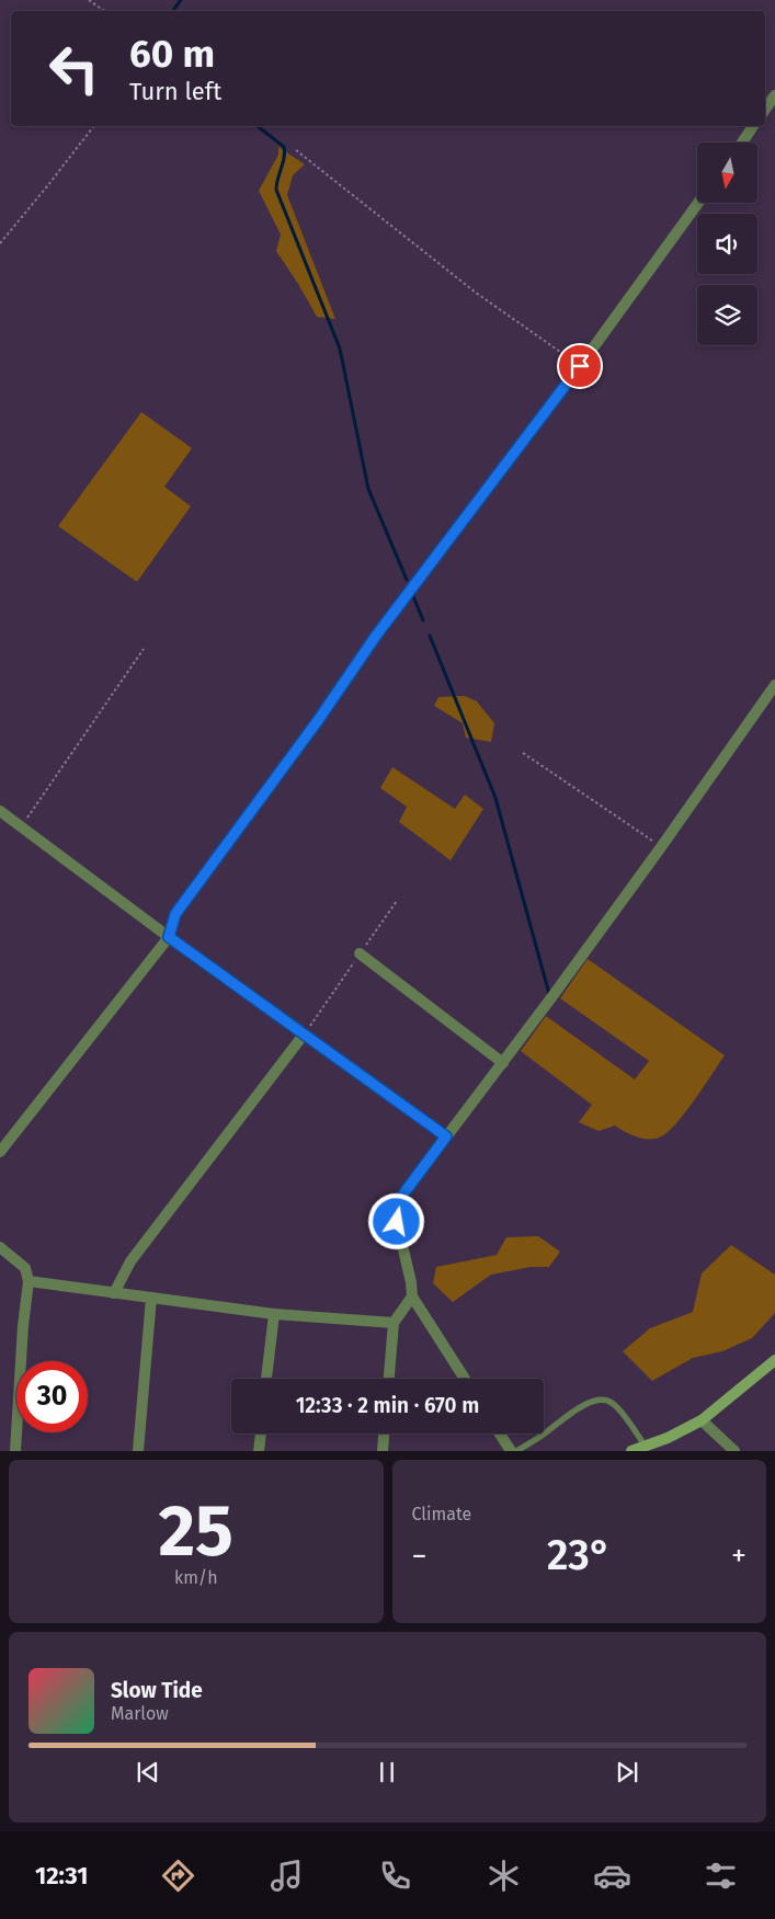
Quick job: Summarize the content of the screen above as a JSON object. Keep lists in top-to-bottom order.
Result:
{
  "north": "bottom",
  "page": {
    "turn": ["60 m", "Turn left"],
    "limit": "30",
    "trip": "12:33 · 2 min · 670 m",
    "tile": [
      ["25", "km/h"],
      "Climate"
    ],
    "heat": ["−", "23°", "+"],
    "song": ["Slow Tide", "Marlow"],
    "tabs": "12:31"
  }
}
